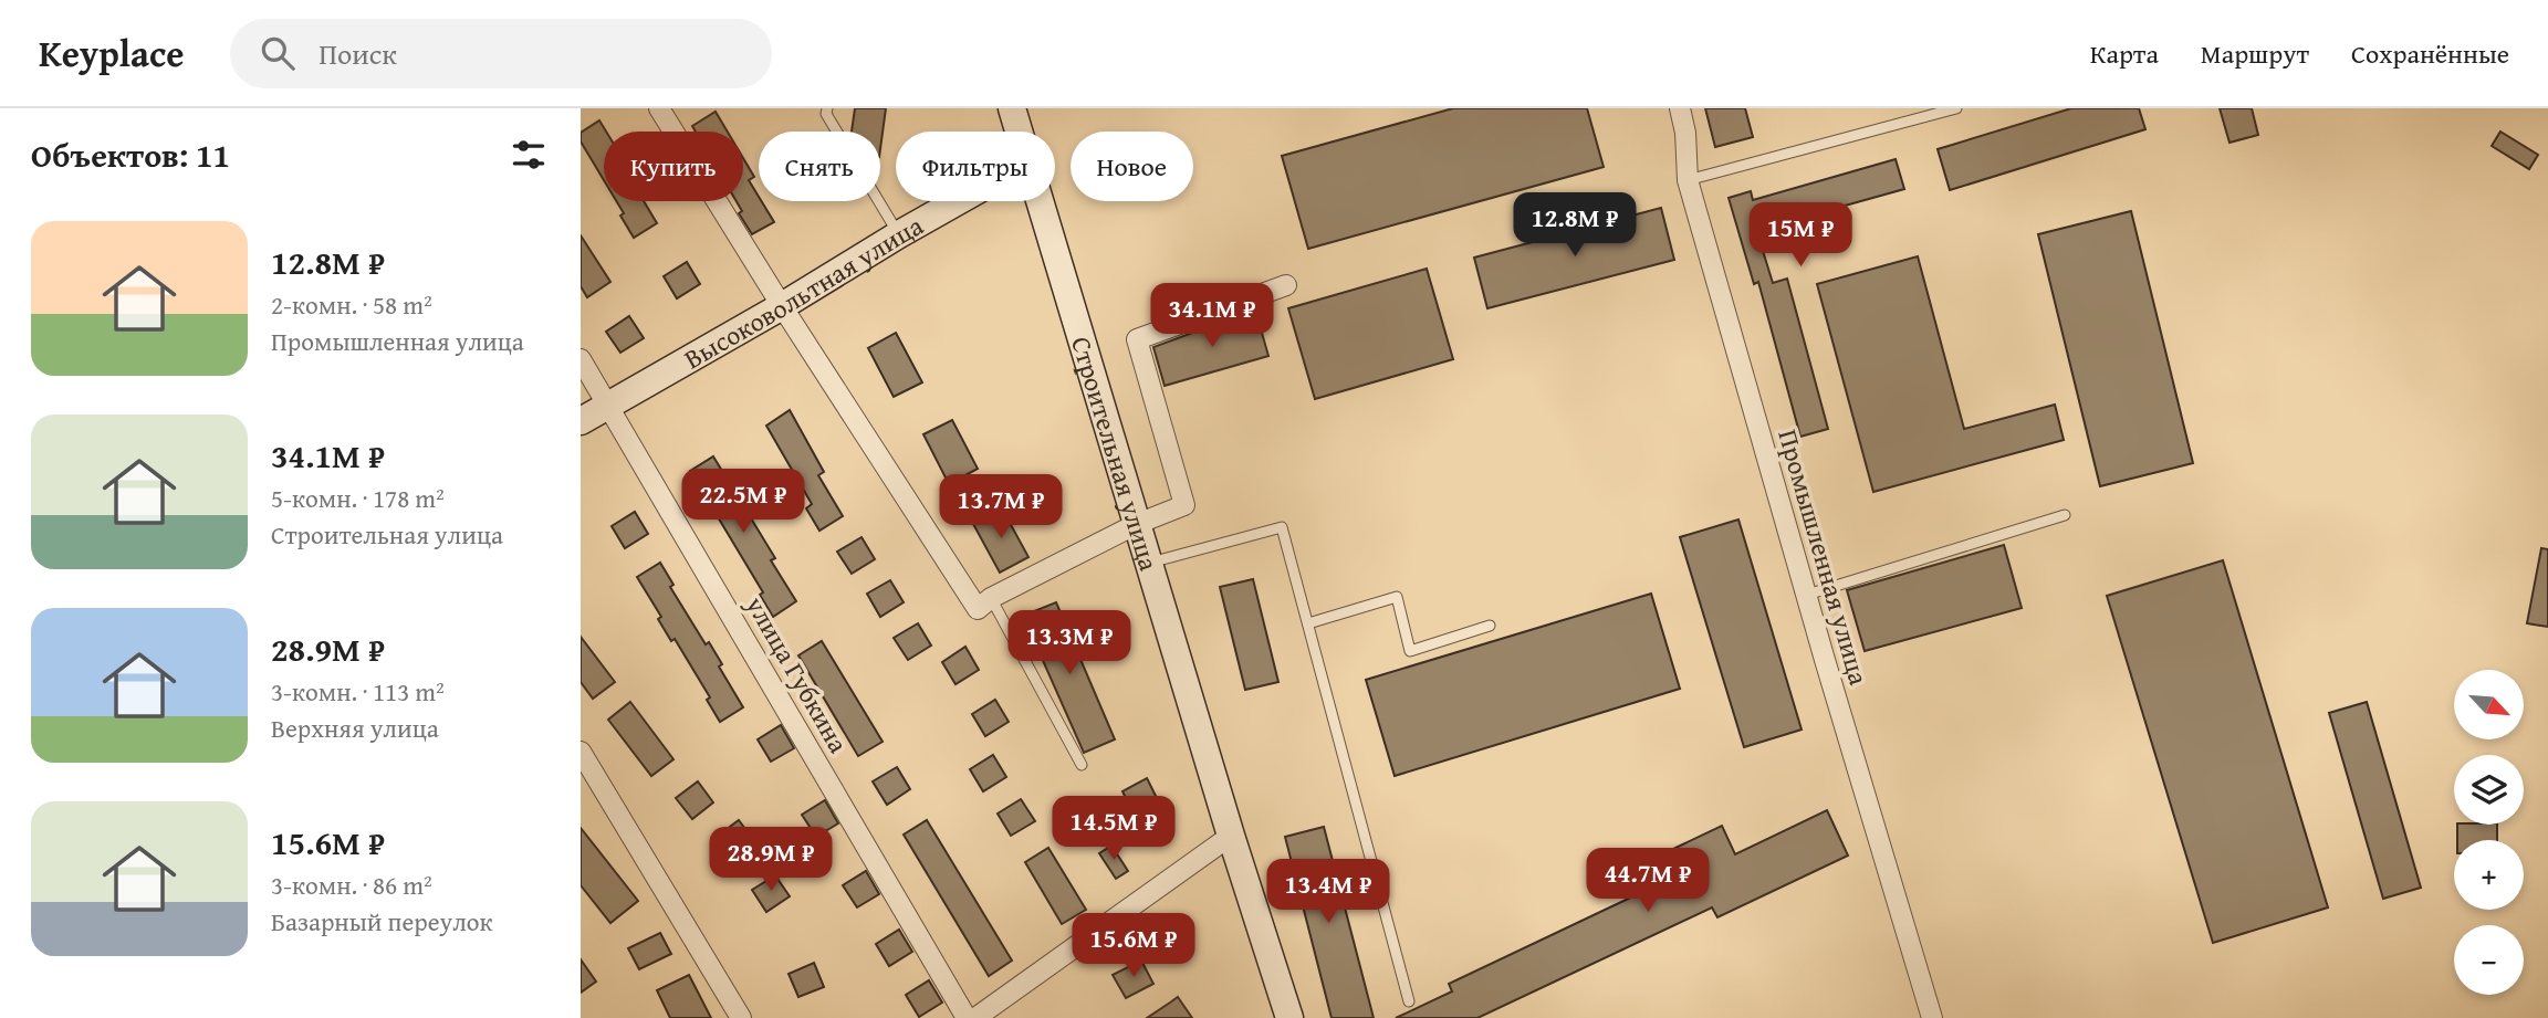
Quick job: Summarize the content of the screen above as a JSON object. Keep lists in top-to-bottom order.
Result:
{
  "streets": {
    "main road": ["Высоковольтная улица", "Строительная улица"],
    "street": ["Промышленная улица", "улица Губкина"]
  },
  "crossings": [
    ["Высоковольтная улица", "улица Губкина"]
  ],
  "north": "bottom right",
  "page": {
    "header": "Keyplace",
    "search": "Поиск",
    "nav": ["Карта", "Маршрут", "Сохранённые"],
    "heading": "Объектов: 11",
    "chip": [
      "Купить",
      "Снять",
      "Фильтры",
      "Новое"
    ],
    "price": [
      "12.8M ₽",
      "15M ₽",
      "34.1M ₽",
      "22.5M ₽",
      "13.7M ₽",
      "13.3M ₽",
      "14.5M ₽",
      "28.9M ₽",
      "44.7M ₽",
      "13.4M ₽",
      "15.6M ₽"
    ],
    "list": [
      {
        "name": "12.8M ₽",
        "note": "2-комн. · 58 m² · Промышленная улица"
      },
      {
        "name": "34.1M ₽",
        "note": "5-комн. · 178 m² · Строительная улица"
      },
      {
        "name": "28.9M ₽",
        "note": "3-комн. · 113 m² · Верхняя улица"
      },
      {
        "name": "15.6M ₽",
        "note": "3-комн. · 86 m² · Базарный переулок"
      }
    ],
    "map_buttons": ["+", "−"]
  }
}
